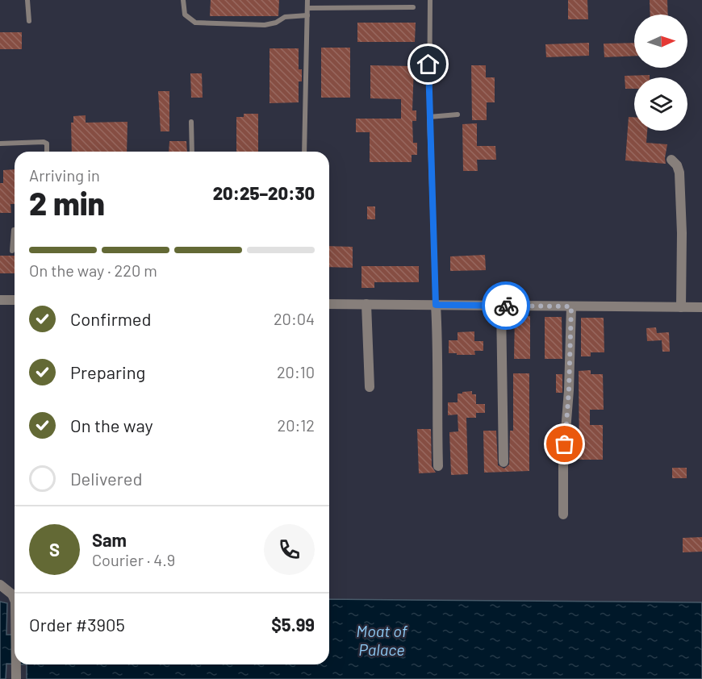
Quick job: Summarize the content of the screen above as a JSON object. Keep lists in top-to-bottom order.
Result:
{
  "water": ["Moat of Palace"],
  "north": "right",
  "page": {
    "heading": ["2 min", "Arriving in", "20:25–20:30"],
    "panel": [
      "Sam",
      "Courier · 4.9",
      "Order #3905",
      "$5.99"
    ],
    "bar": "On the way · 220 m",
    "list": [
      ["Confirmed", "20:04"],
      ["Preparing", "20:10"],
      ["On the way", "20:12"],
      "Delivered"
    ],
    "round": "S"
  }
}
